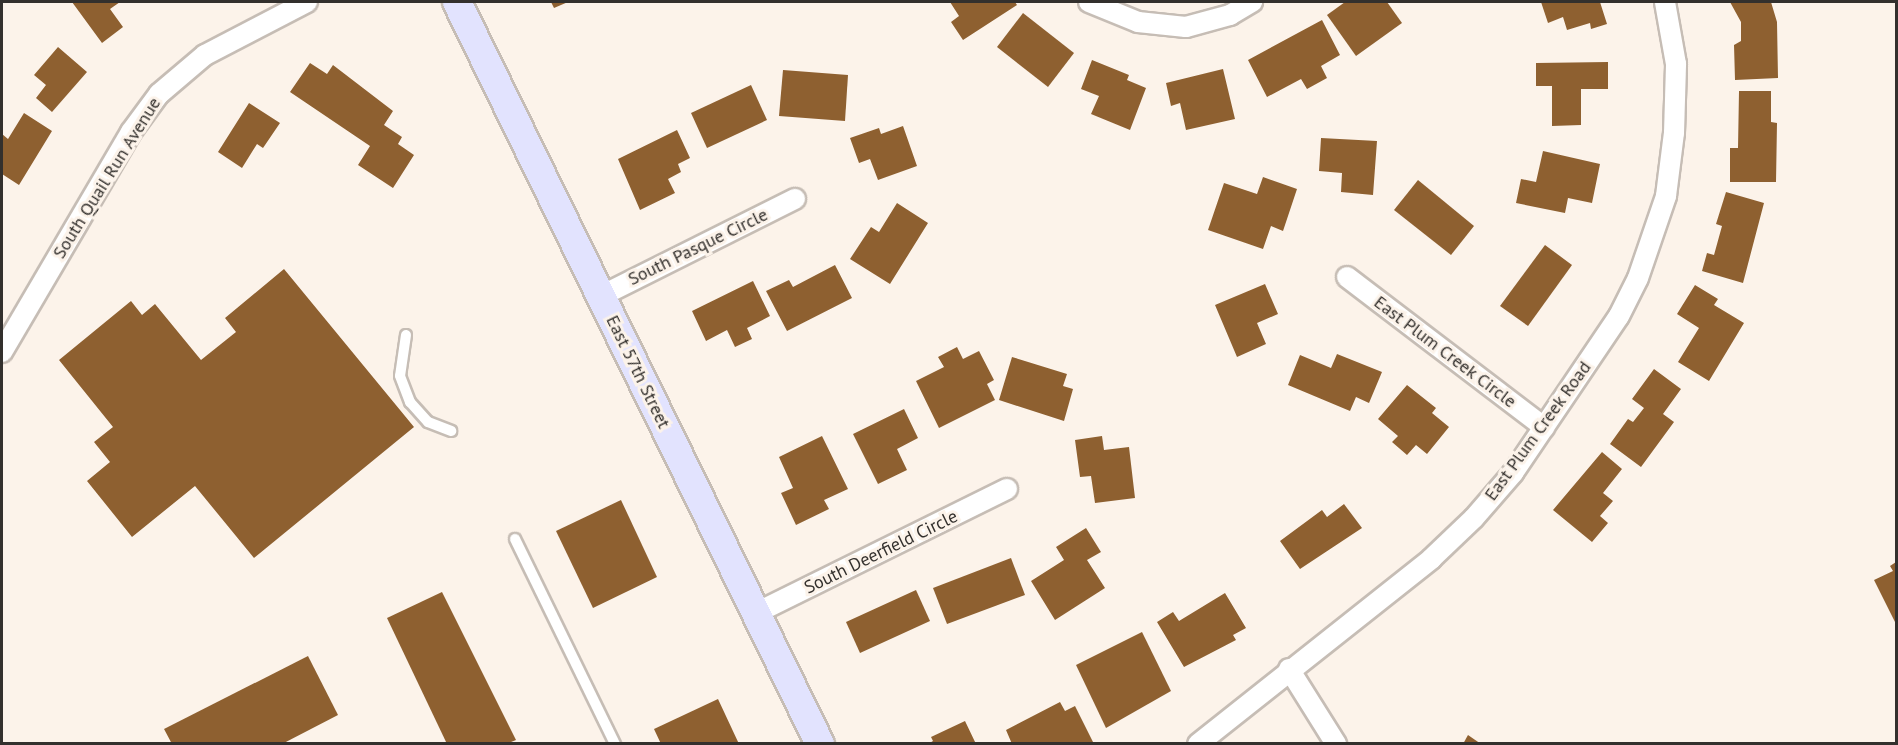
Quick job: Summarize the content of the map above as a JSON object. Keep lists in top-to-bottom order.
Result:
{
  "streets": {
    "main road": ["East 57th Street"],
    "street": [
      "South Quail Run Avenue",
      "South Pasque Circle",
      "East Plum Creek Circle",
      "East Plum Creek Road",
      "South Deerfield Circle"
    ]
  },
  "crossings": [
    ["South Pasque Circle", "East 57th Street"],
    ["East Plum Creek Circle", "East Plum Creek Road"],
    ["East 57th Street", "South Deerfield Circle"]
  ]
}
